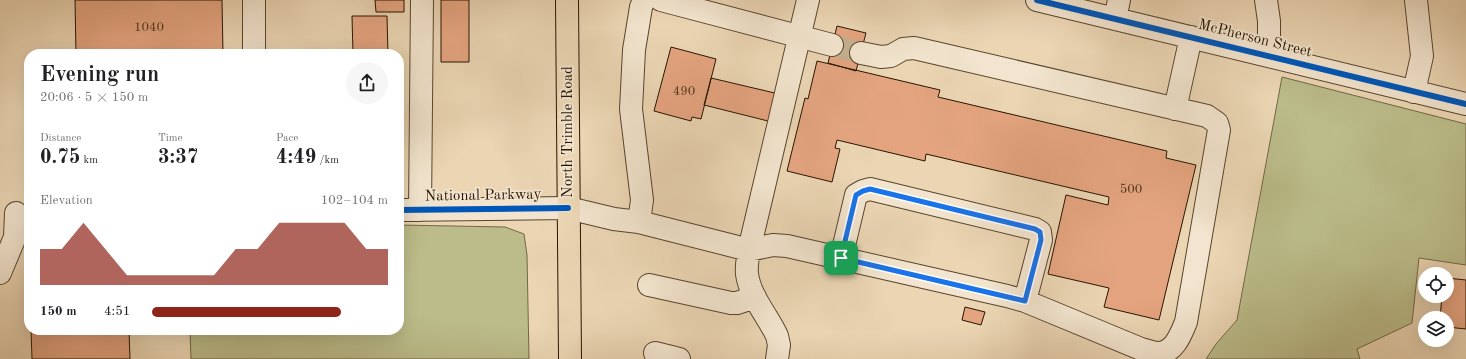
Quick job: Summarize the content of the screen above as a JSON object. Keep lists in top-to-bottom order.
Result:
{
  "streets": {
    "main road": ["North Trimble Road"],
    "street": ["McPherson Street", "National Parkway"]
  },
  "crossings": [
    ["North Trimble Road", "National Parkway"]
  ],
  "house_numbers": ["1040", "490", "500"],
  "page": {
    "heading": ["Evening run", "20:06 · 5 × 150 m"],
    "stats": [
      ["Distance", "0.75 km"],
      ["Time", "3:37"],
      ["Pace", "4:49 /km"]
    ],
    "chart": ["Elevation", "102–104 m"],
    "list": [
      {
        "name": "150 m",
        "note": "4:51"
      }
    ]
  }
}
